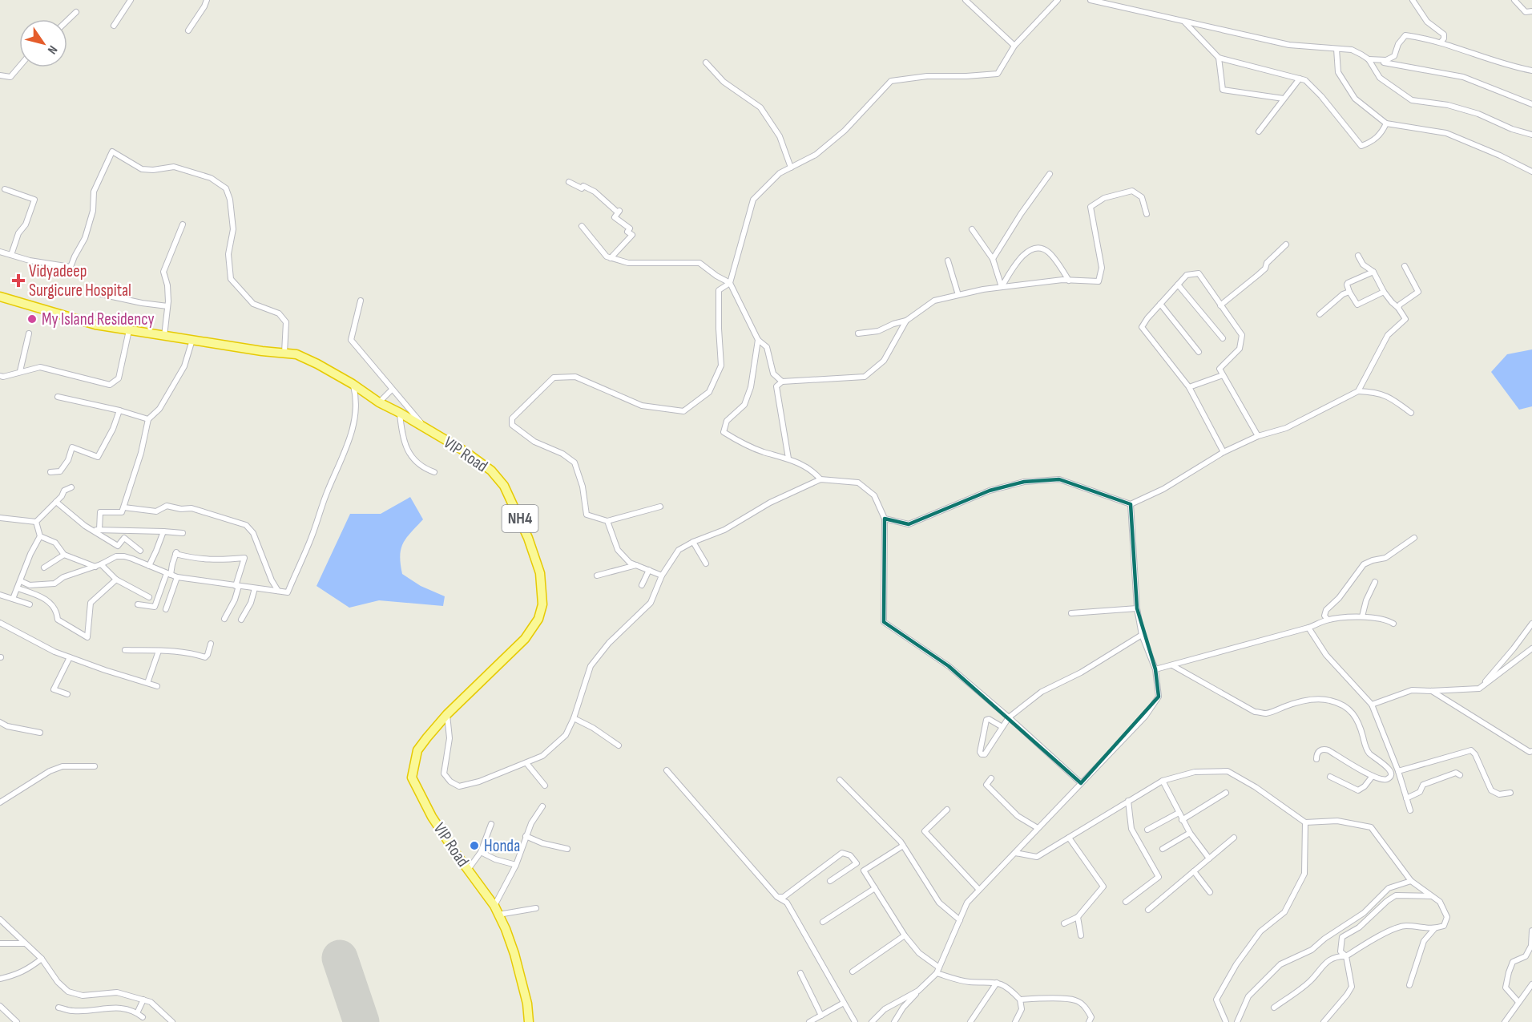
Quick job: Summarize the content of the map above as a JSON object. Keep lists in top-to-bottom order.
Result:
{
  "streets": {
    "highway": ["VIP Road", "NH4"]
  },
  "places": {
    "health": ["Vidyadeep Surgicure Hospital"],
    "other": ["My Island Residency", "Honda"]
  },
  "north": "bottom right"
}
